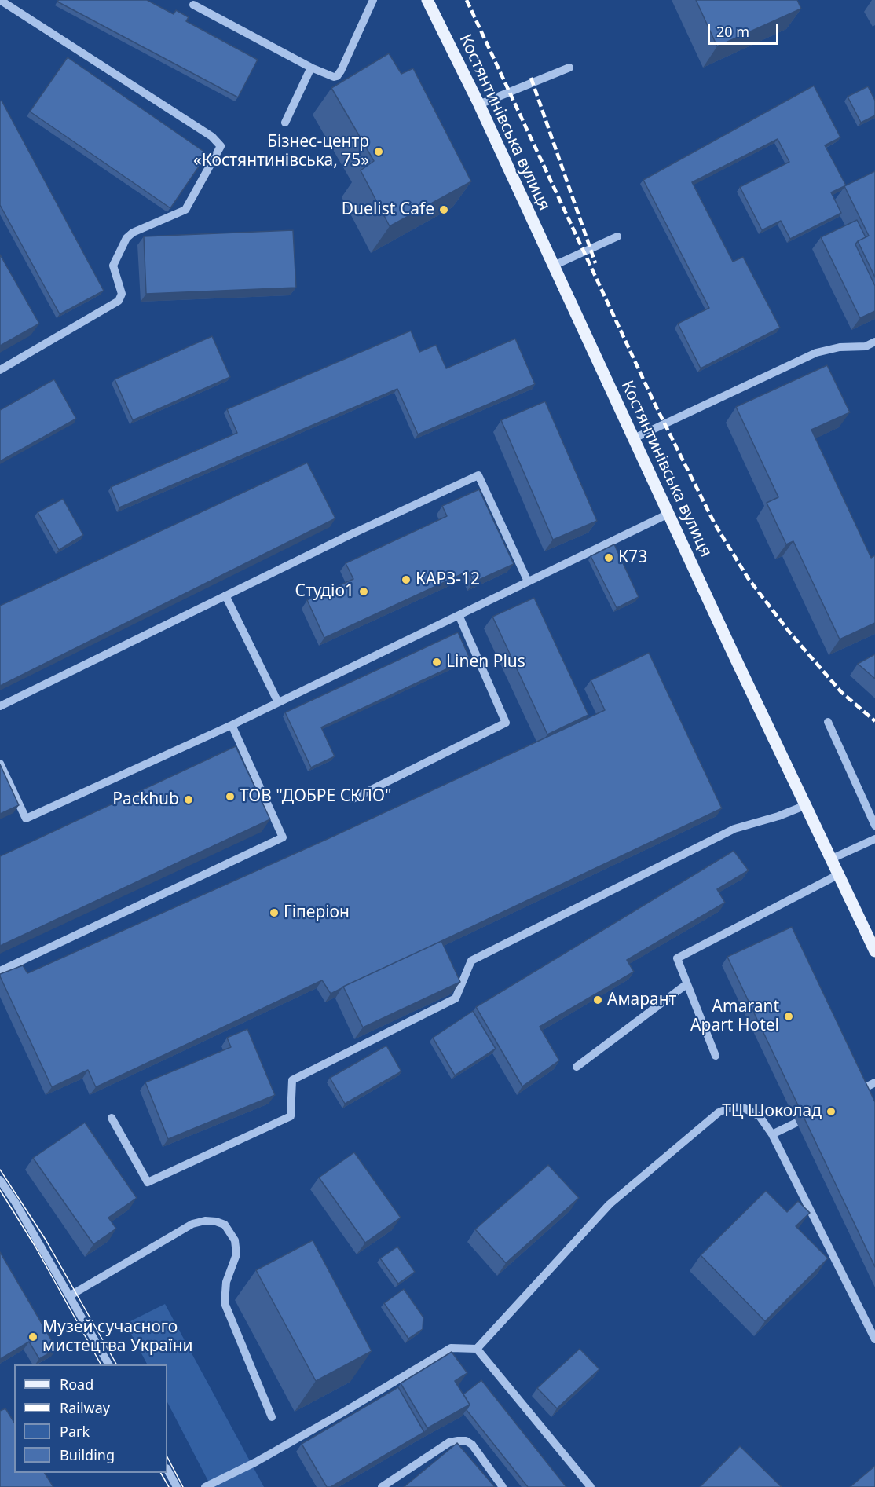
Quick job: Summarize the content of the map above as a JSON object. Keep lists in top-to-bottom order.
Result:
{
  "streets": {
    "main road": ["Костянтинівська вулиця"]
  },
  "places": [
    "Бізнес-центр «Костянтинівська, 75»",
    "Duelist Cafe",
    "К73",
    "КАРЗ-12",
    "Студіо1",
    "Linen Plus",
    "ТОВ \"ДОБРЕ СКЛО\"",
    "Packhub",
    "Гіперіон",
    "Амарант",
    "Amarant Apart Hotel",
    "ТЦ Шоколад",
    "Музей сучасного мистецтва України"
  ],
  "legend": [
    "Road",
    "Railway",
    "Park",
    "Building"
  ],
  "scale_bar": "20 m"
}
